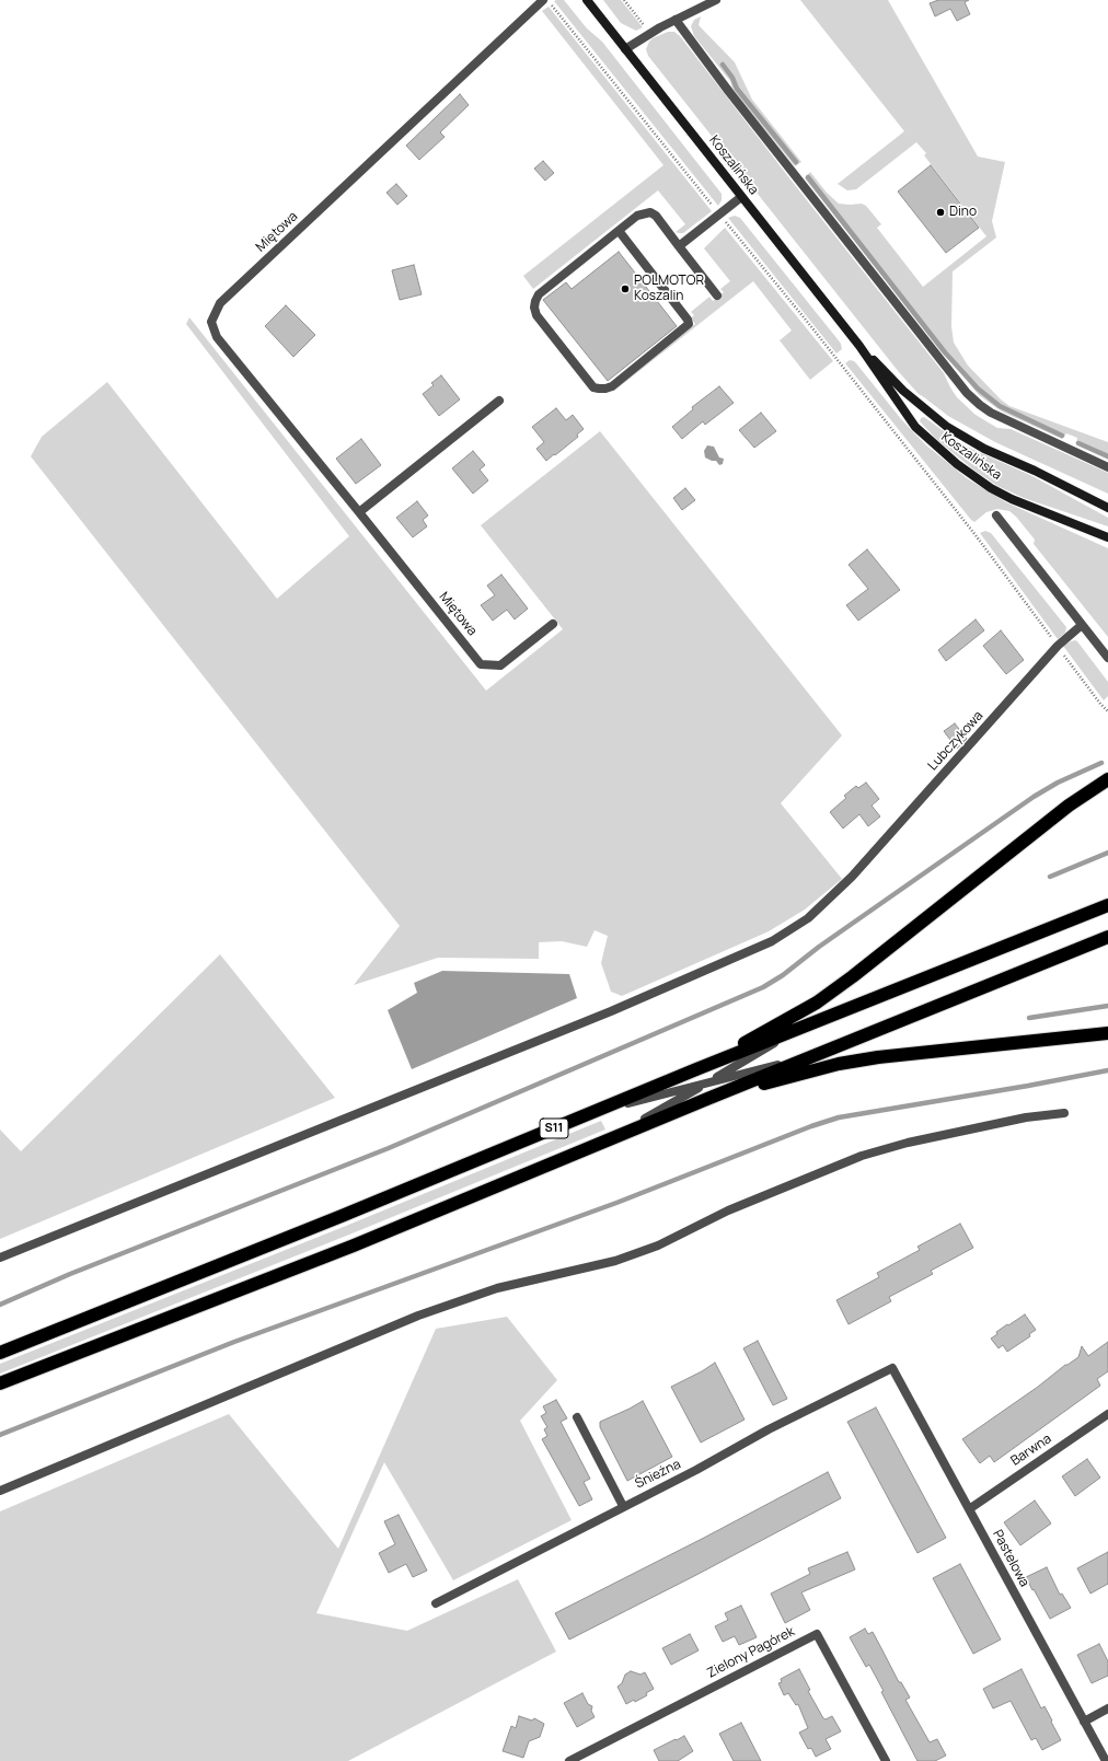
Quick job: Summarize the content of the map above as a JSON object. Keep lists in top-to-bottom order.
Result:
{
  "streets": {
    "highway": ["S11"],
    "main road": ["Koszalińska"],
    "street": [
      "Miętowa",
      "Lubczykowa",
      "Barwna",
      "Śnieżna",
      "Pastelowa",
      "Zielony Pagórek"
    ]
  },
  "crossings": [
    ["Barwna", "Pastelowa"],
    ["Śnieżna", "Pastelowa"]
  ],
  "places": ["Dino", "POLMOTOR Koszalin"]
}
